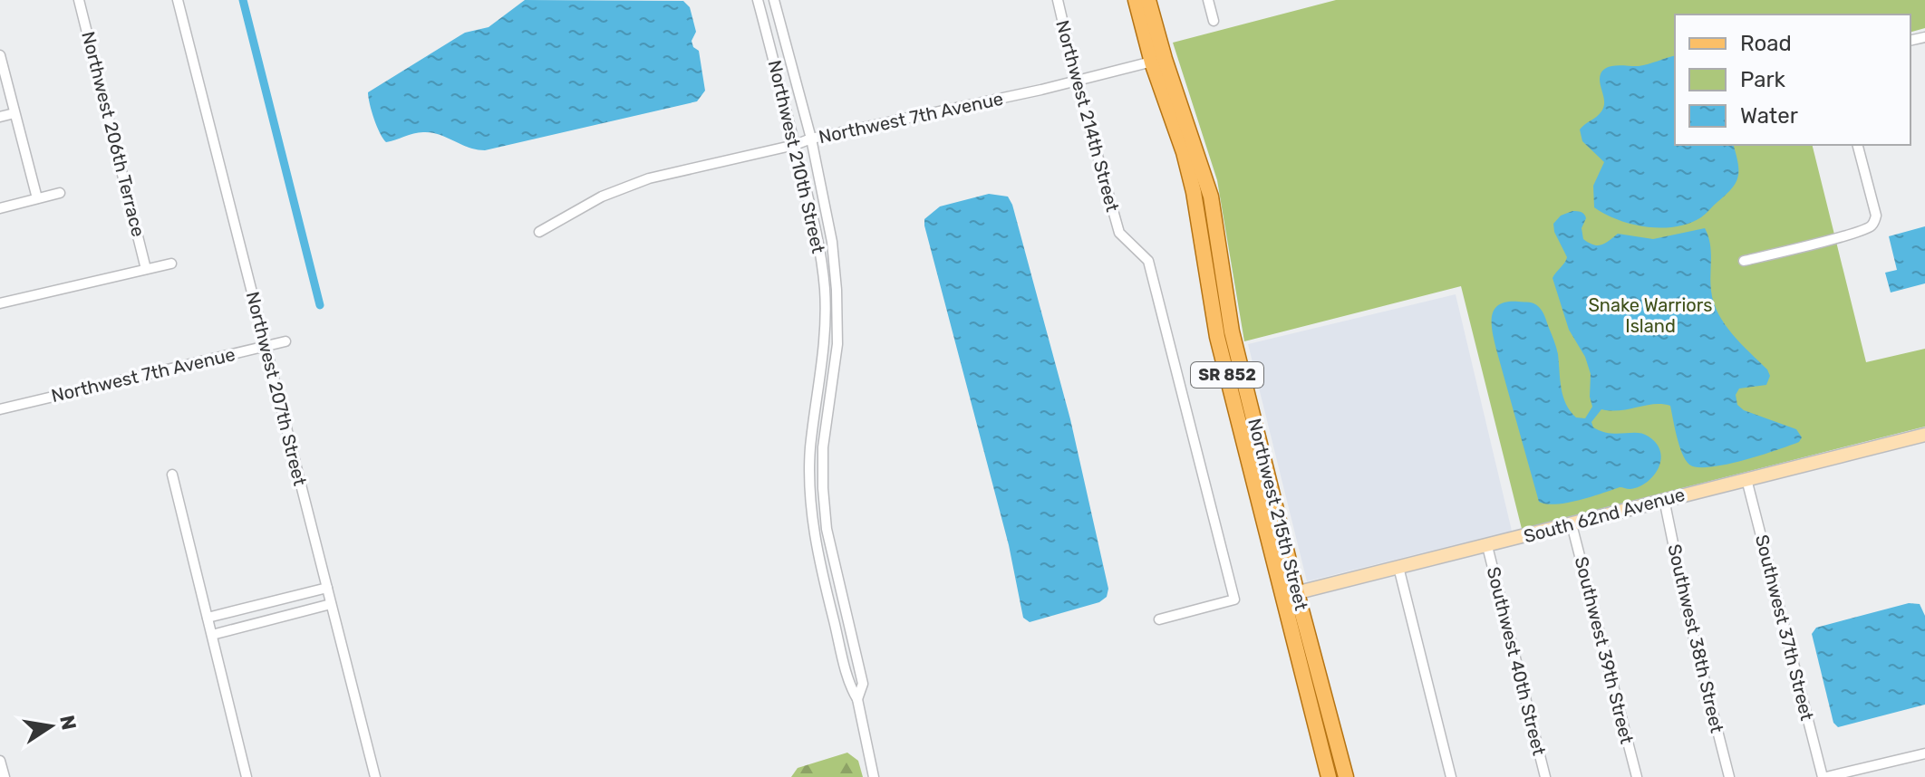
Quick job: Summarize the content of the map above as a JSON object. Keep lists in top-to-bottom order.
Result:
{
  "streets": {
    "main road": ["SR 852", "Northwest 215th Street"],
    "street": [
      "Northwest 214th Street",
      "Northwest 7th Avenue",
      "Northwest 206th Terrace",
      "Northwest 210th Street",
      "Northwest 207th Street",
      "South 62nd Avenue",
      "Southwest 37th Street",
      "Southwest 38th Street",
      "Southwest 39th Street",
      "Southwest 40th Street"
    ]
  },
  "crossings": [
    ["Northwest 214th Street", "Northwest 7th Avenue"],
    ["Northwest 7th Avenue", "Northwest 210th Street"],
    ["Northwest 7th Avenue", "Northwest 207th Street"],
    ["Northwest 7th Avenue", "Northwest 215th Street"],
    ["Northwest 215th Street", "South 62nd Avenue"],
    ["South 62nd Avenue", "Southwest 37th Street"],
    ["South 62nd Avenue", "Southwest 38th Street"],
    ["South 62nd Avenue", "Southwest 39th Street"],
    ["South 62nd Avenue", "Southwest 40th Street"]
  ],
  "parks": ["Snake Warriors Island"],
  "legend": ["Road", "Park", "Water"],
  "north": "right"
}
